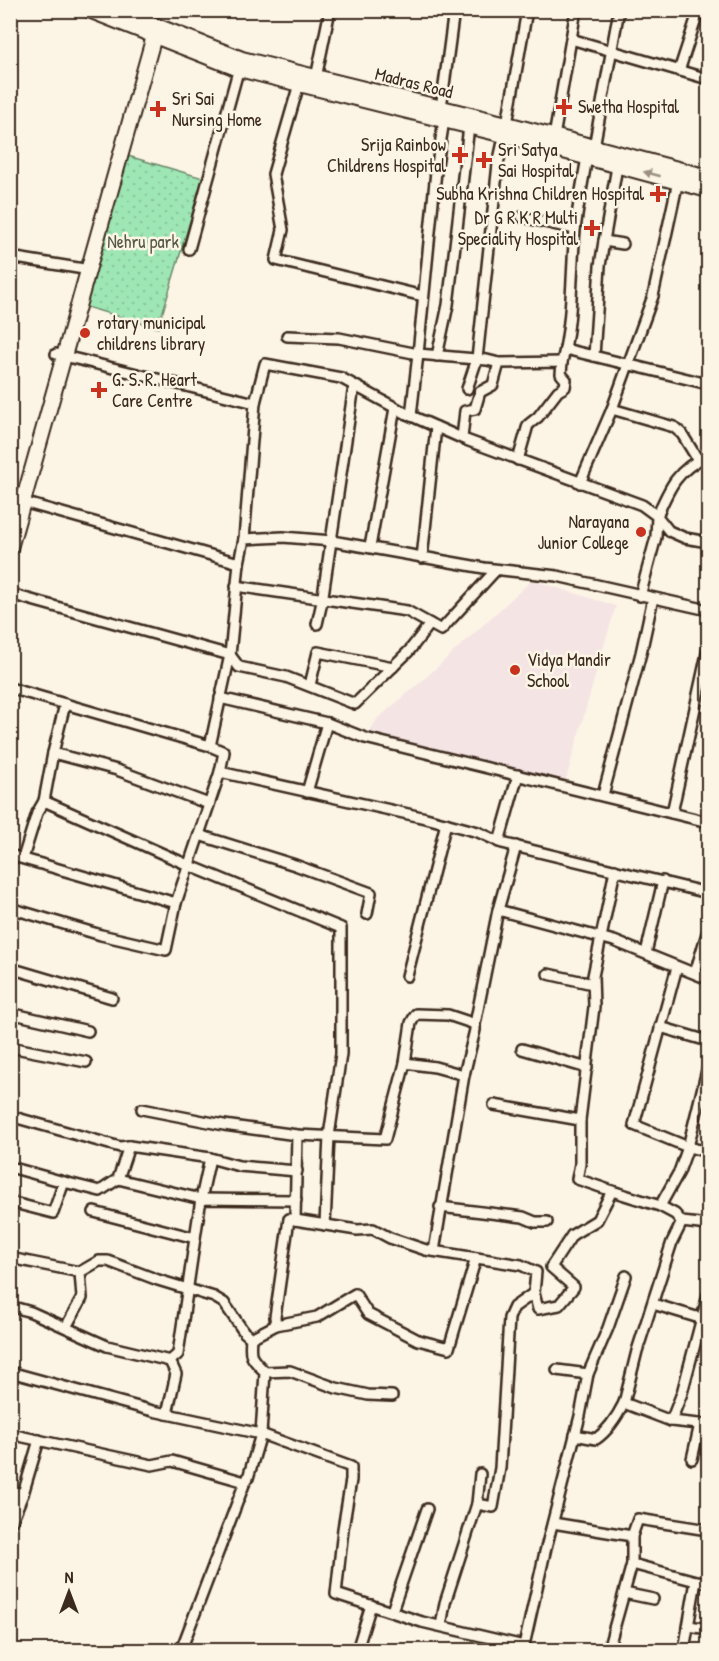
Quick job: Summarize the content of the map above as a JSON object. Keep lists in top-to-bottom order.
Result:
{
  "streets": {
    "main road": ["Madras Road"]
  },
  "parks": ["Nehru park"],
  "places": {
    "health": [
      "Swetha Hospital",
      "Sri Sai Nursing Home",
      "Srija Rainbow Childrens Hospital",
      "Sri Satya Sai Hospital",
      "Subha Krishna Children Hospital",
      "Dr G R K R Multi Speciality Hospital",
      "G. S. R. Heart Care Centre"
    ],
    "other": ["rotary municipal childrens library", "Narayana Junior College", "Vidya Mandir School"]
  },
  "north": "top"
}
